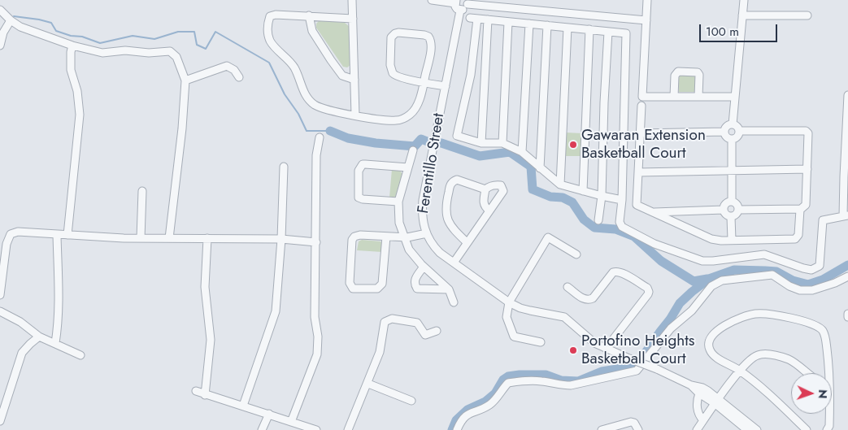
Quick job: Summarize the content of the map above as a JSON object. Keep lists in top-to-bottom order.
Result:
{
  "streets": {
    "street": ["Ferentillo Street"]
  },
  "places": ["Gawaran Extension Basketball Court", "Portofino Heights Basketball Court"],
  "scale_bar": "100 m",
  "north": "right"
}
